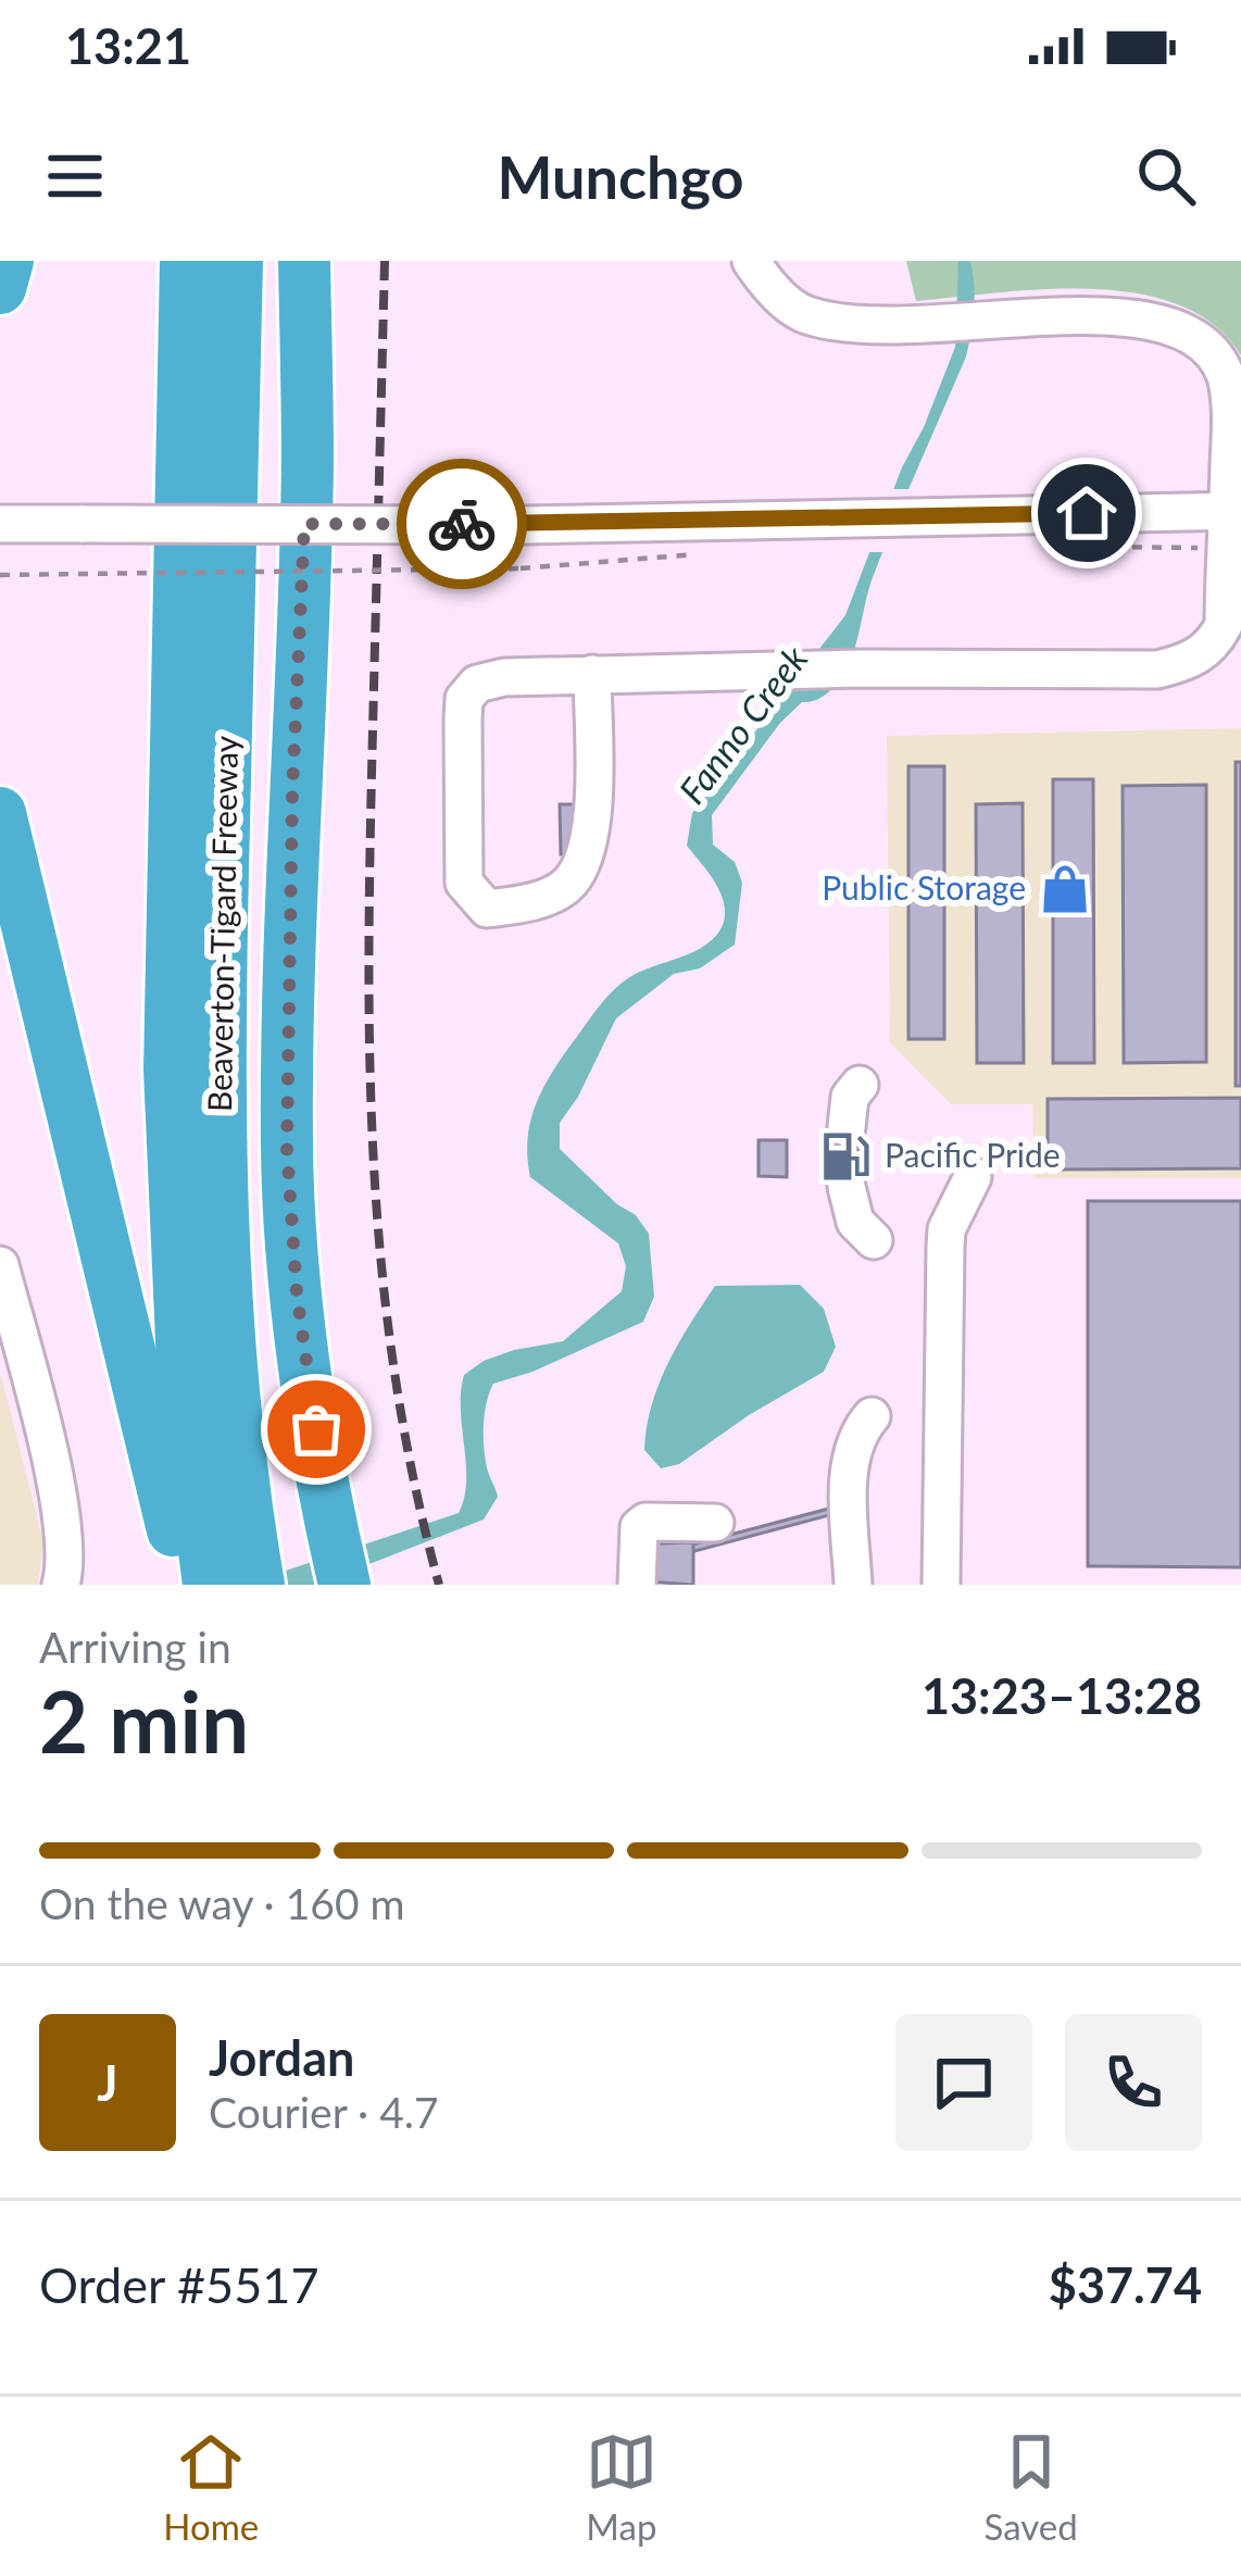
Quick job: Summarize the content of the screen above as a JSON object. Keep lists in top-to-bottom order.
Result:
{
  "streets": {
    "highway": ["Beaverton-Tigard Freeway"]
  },
  "water": ["Fanno Creek"],
  "places": {
    "shop": ["Public Storage"],
    "fuel station": ["Pacific Pride"]
  },
  "page": {
    "status": "13:21",
    "header": "Munchgo",
    "heading": ["2 min", "Arriving in", "13:23–13:28"],
    "panel": [
      "Jordan",
      "Courier · 4.7",
      "Order #5517",
      "$37.74"
    ],
    "bar": "On the way · 160 m",
    "round": "J",
    "tabs": ["Home", "Map", "Saved"]
  }
}
